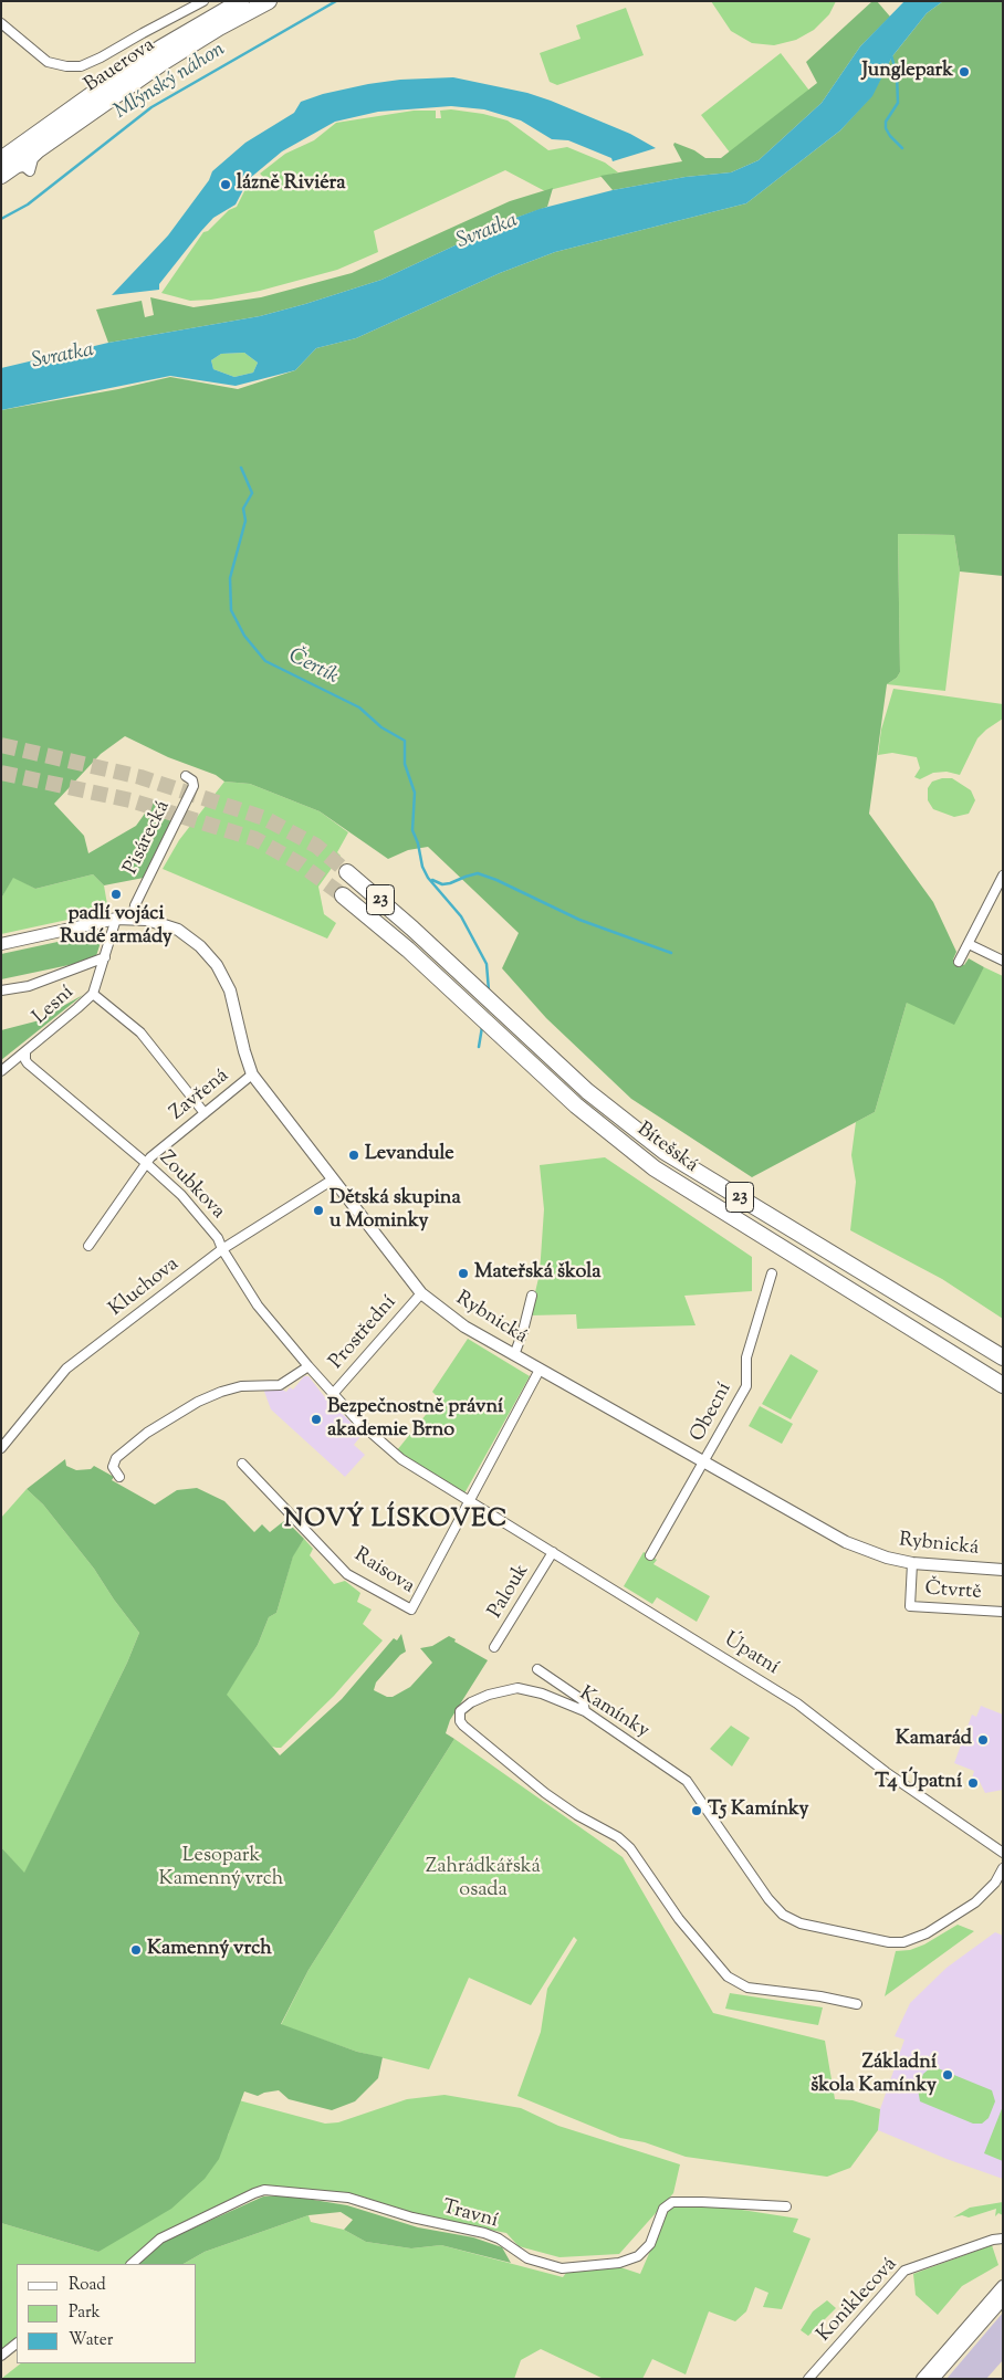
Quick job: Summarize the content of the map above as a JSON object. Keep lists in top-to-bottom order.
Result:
{
  "streets": {
    "highway": ["Bauerova", "23", "Bítešská"],
    "street": [
      "Pisárecká",
      "Lesní",
      "Zavřená",
      "Zoubkova",
      "Kluchova",
      "Rybnická",
      "Prostřední",
      "Obecní",
      "Raisova",
      "Palouk",
      "Čtvrtě",
      "Úpatní",
      "Kamínky",
      "Travní",
      "Koniklecová"
    ]
  },
  "crossings": [
    ["Pisárecká", "Rybnická"],
    ["Lesní", "Zoubkova"],
    ["Lesní", "Rybnická"],
    ["Zavřená", "Zoubkova"],
    ["Zavřená", "Rybnická"],
    ["Zoubkova", "Kluchova"],
    ["Zoubkova", "Prostřední"],
    ["Zoubkova", "Raisova"],
    ["Zoubkova", "Úpatní"],
    ["Kluchova", "Rybnická"],
    ["Rybnická", "Prostřední"],
    ["Rybnická", "Obecní"],
    ["Rybnická", "Raisova"],
    ["Rybnická", "Čtvrtě"],
    ["Raisova", "Úpatní"],
    ["Palouk", "Úpatní"]
  ],
  "districts": ["NOVÝ LÍSKOVEC"],
  "water": ["Mlýnský náhon", "Svratka", "Čertík"],
  "parks": ["Lesopark Kamenný vrch", "Zahrádkářská osada"],
  "places": [
    "Junglepark",
    "lázně Riviéra",
    "padlí vojáci Rudé armády",
    "Levandule",
    "Dětská skupina u Mominky",
    "Mateřská škola",
    "Bezpečnostně právní akademie Brno",
    "Kamarád",
    "T4 Úpatní",
    "T5 Kamínky",
    "Kamenný vrch",
    "Základní škola Kamínky"
  ],
  "legend": ["Road", "Park", "Water"]
}
